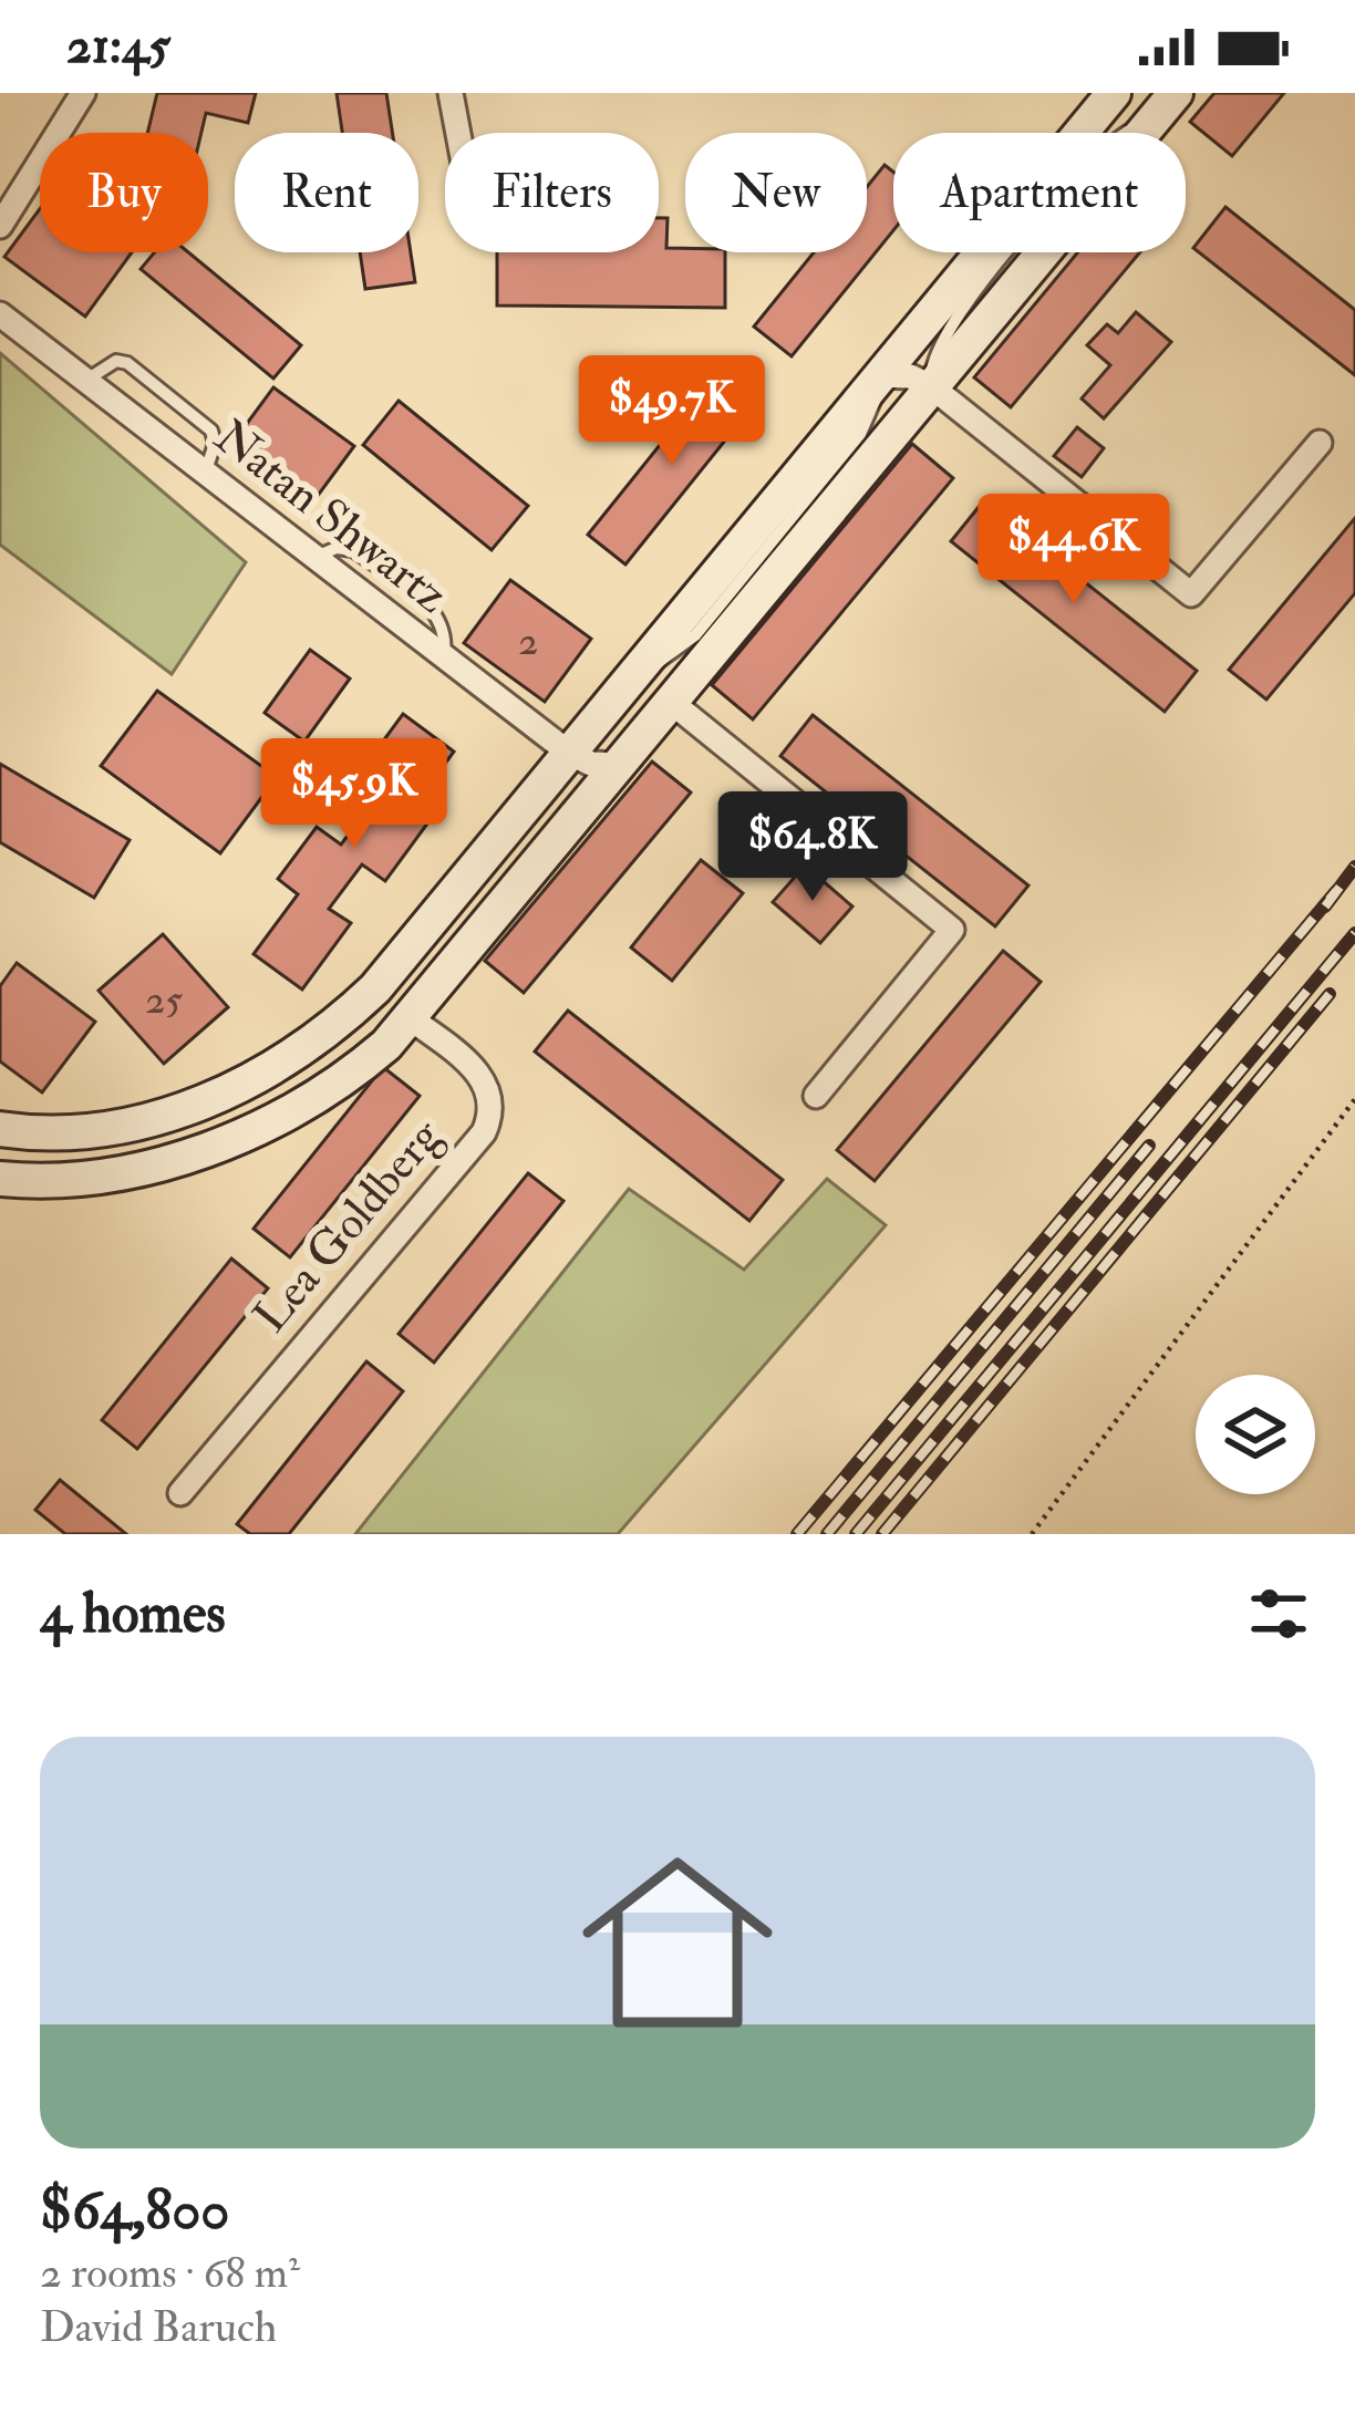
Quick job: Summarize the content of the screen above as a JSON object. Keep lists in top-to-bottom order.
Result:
{
  "streets": {
    "street": ["Natan Shwartz", "Lea Goldberg"]
  },
  "house_numbers": ["2", "25"],
  "page": {
    "status": "21:45",
    "chip": [
      "Buy",
      "Rent",
      "Filters",
      "New",
      "Apartment"
    ],
    "price": [
      "$49.7K",
      "$44.6K",
      "$45.9K",
      "$64.8K"
    ],
    "heading": "4 homes",
    "list": [
      {
        "name": "$64,800",
        "note": "2 rooms · 68 m² · David Baruch"
      }
    ]
  }
}
